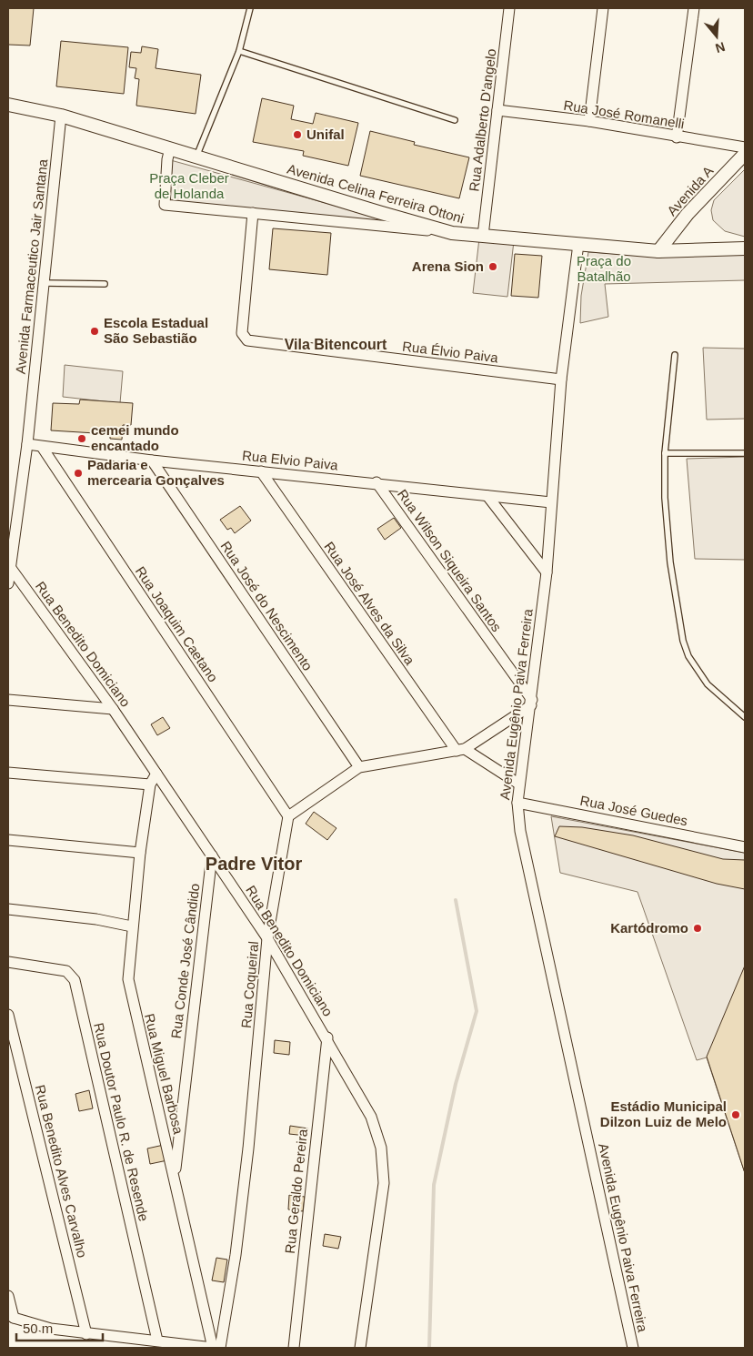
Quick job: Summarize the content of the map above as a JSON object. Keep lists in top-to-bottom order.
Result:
{
  "streets": {
    "street": [
      "Rua José Romanelli",
      "Rua Adalberto D'angelo",
      "Avenida A",
      "Avenida Celina Ferreira Ottoni",
      "Avenida Farmaceutico Jair Santana",
      "Rua Élvio Paiva",
      "Rua Elvio Paiva",
      "Rua Wilson Siqueira Santos",
      "Rua José Alves da Silva",
      "Rua José do Nescimento",
      "Rua Joaquim Caetano",
      "Rua Benedito Domiciano",
      "Avenida Eugênio Paiva Ferreira",
      "Rua José Guedes",
      "Rua Conde José Cândido",
      "Rua Coqueiral",
      "Rua Miguel Barbosa",
      "Rua Doutor Paulo R. de Resende",
      "Rua Benedito Alves Carvalho",
      "Rua Geraldo Pereira"
    ]
  },
  "crossings": [
    ["Rua José Romanelli", "Rua Adalberto D'angelo"],
    ["Rua Adalberto D'angelo", "Avenida Celina Ferreira Ottoni"],
    ["Avenida A", "Avenida Celina Ferreira Ottoni"],
    ["Avenida Celina Ferreira Ottoni", "Avenida Farmaceutico Jair Santana"],
    ["Avenida Celina Ferreira Ottoni", "Avenida Eugênio Paiva Ferreira"],
    ["Avenida Farmaceutico Jair Santana", "Rua Elvio Paiva"],
    ["Avenida Farmaceutico Jair Santana", "Rua Benedito Domiciano"],
    ["Rua Élvio Paiva", "Avenida Eugênio Paiva Ferreira"],
    ["Rua Elvio Paiva", "Rua Wilson Siqueira Santos"],
    ["Rua Elvio Paiva", "Rua José Alves da Silva"],
    ["Rua Elvio Paiva", "Rua José do Nescimento"],
    ["Rua Elvio Paiva", "Rua Joaquim Caetano"],
    ["Rua Elvio Paiva", "Avenida Eugênio Paiva Ferreira"],
    ["Rua Wilson Siqueira Santos", "Avenida Eugênio Paiva Ferreira"],
    ["Rua Joaquim Caetano", "Rua Coqueiral"],
    ["Rua Benedito Domiciano", "Rua Conde José Cândido"],
    ["Rua Benedito Domiciano", "Rua Coqueiral"],
    ["Rua Benedito Domiciano", "Rua Geraldo Pereira"],
    ["Avenida Eugênio Paiva Ferreira", "Rua José Guedes"],
    ["Rua Conde José Cândido", "Rua Miguel Barbosa"]
  ],
  "districts": ["Vila Bitencourt", "Padre Vitor"],
  "parks": ["Praça Cleber de Holanda", "Praça do Batalhão"],
  "places": [
    "Unifal",
    "Arena Sion",
    "Escola Estadual São Sebastião",
    "cemei mundo encantado",
    "Padaria e mercearia Gonçalves",
    "Kartódromo",
    "Estádio Municipal Dilzon Luiz de Melo"
  ],
  "scale_bar": "50 m",
  "north": "bottom"
}
